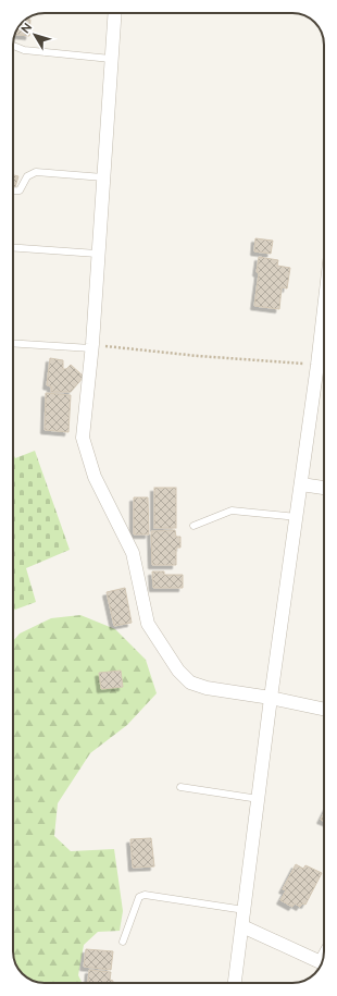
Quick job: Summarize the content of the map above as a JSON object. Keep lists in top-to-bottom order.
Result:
{
  "north": "top left"
}
